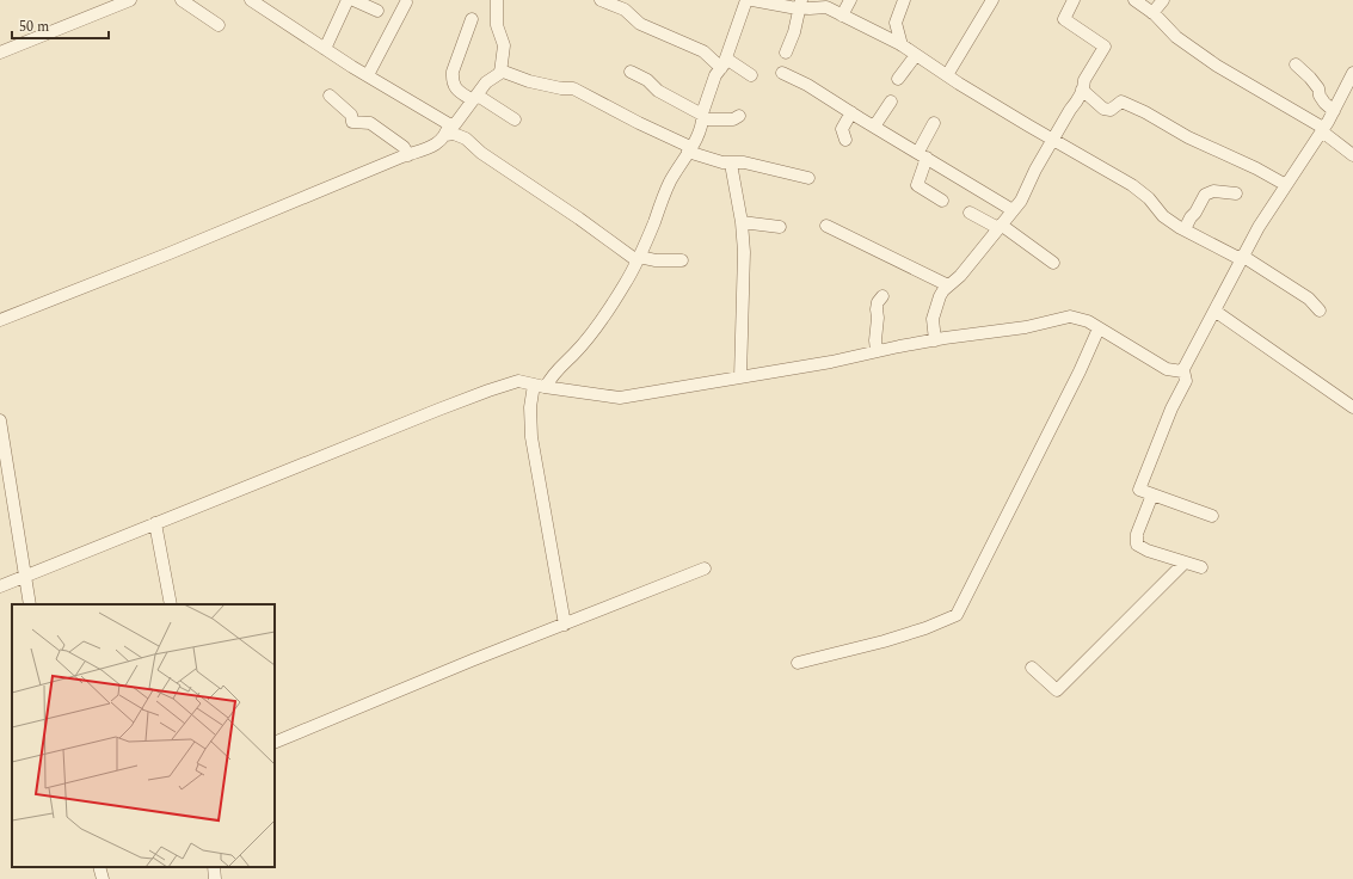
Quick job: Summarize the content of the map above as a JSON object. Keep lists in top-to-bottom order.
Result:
{
  "scale_bar": "50 m"
}
